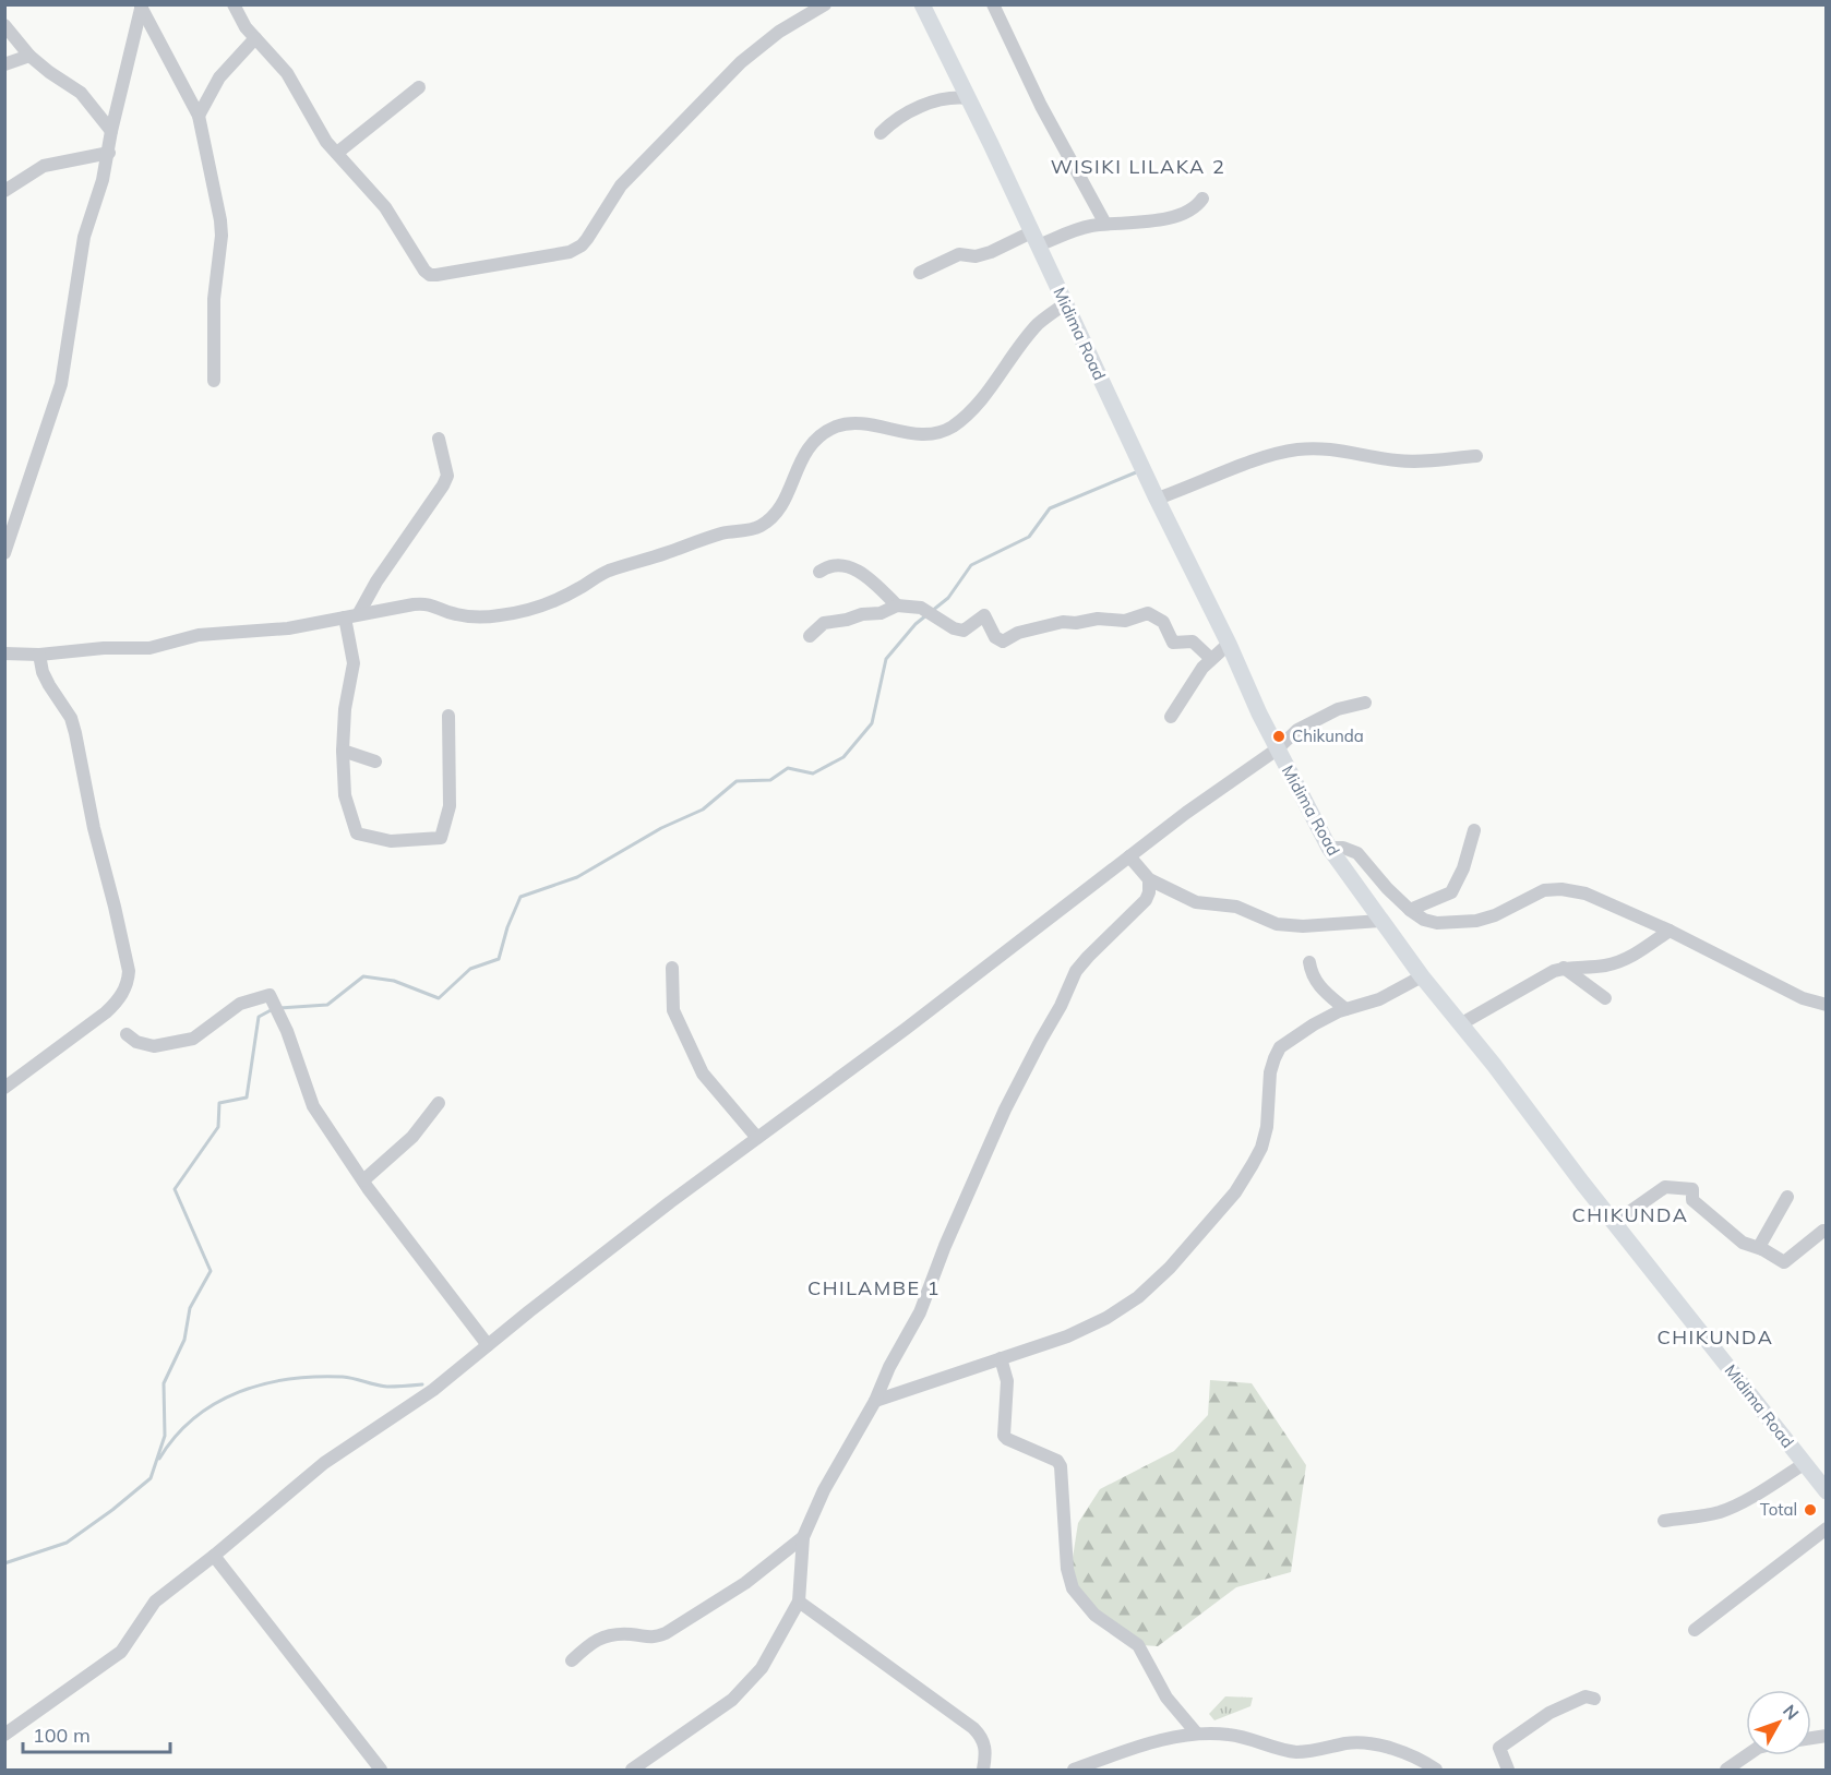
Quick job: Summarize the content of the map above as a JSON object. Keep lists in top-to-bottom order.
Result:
{
  "streets": {
    "main road": ["Midima Road"]
  },
  "districts": [
    "WISIKI LILAKA 2",
    "CHIKUNDA",
    "CHILAMBE 1",
    "CHIKUNDA"
  ],
  "places": ["Chikunda", "Total"],
  "scale_bar": "100 m",
  "north": "top right"
}
